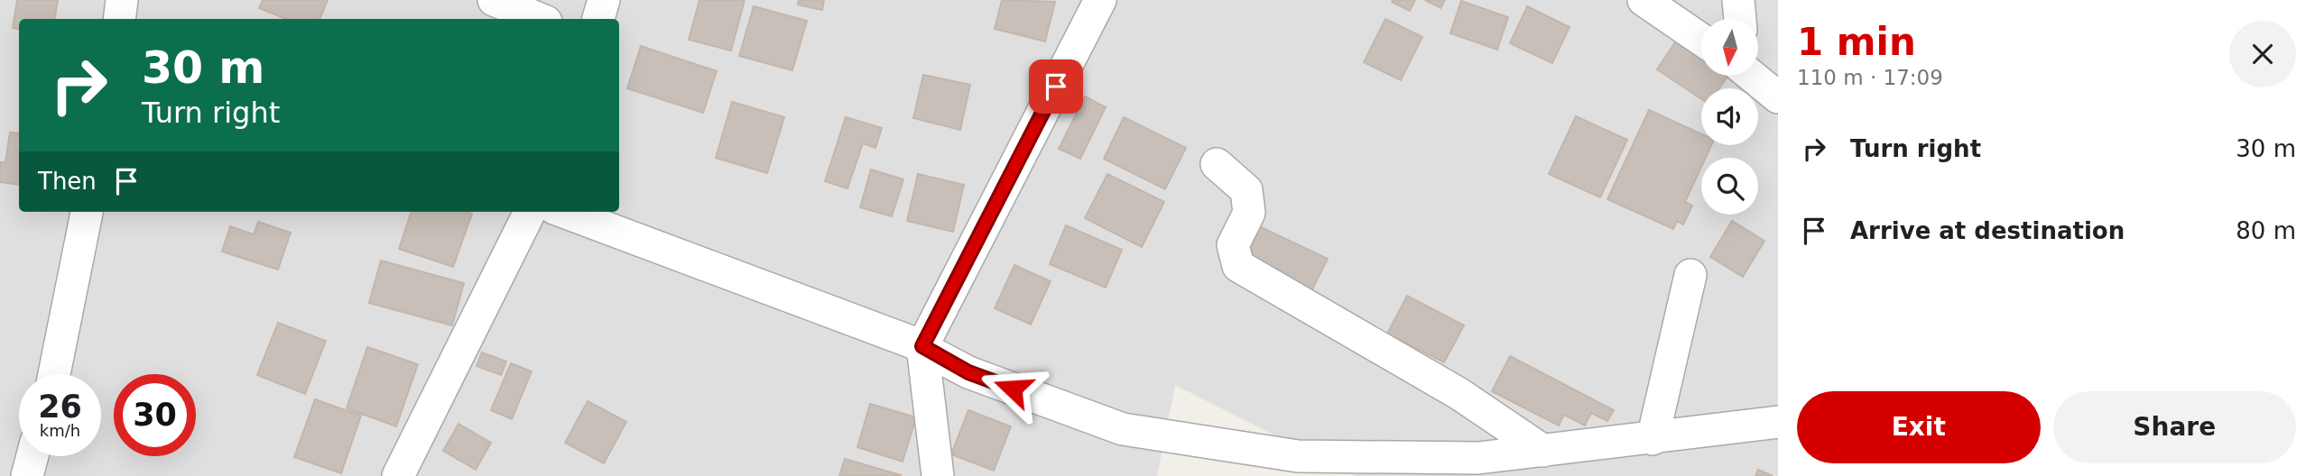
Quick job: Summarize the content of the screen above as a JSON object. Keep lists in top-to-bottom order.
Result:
{
  "north": "bottom",
  "page": {
    "heading": ["1 min", "110 m · 17:09"],
    "turn": ["30 m", "Turn right"],
    "list": [
      {
        "name": "Turn right",
        "value": "30 m"
      },
      {
        "name": "Arrive at destination",
        "value": "80 m"
      }
    ],
    "then": "Then",
    "speed": "26 km/h",
    "limit": "30",
    "buttons": ["Exit", "Share"]
  }
}
